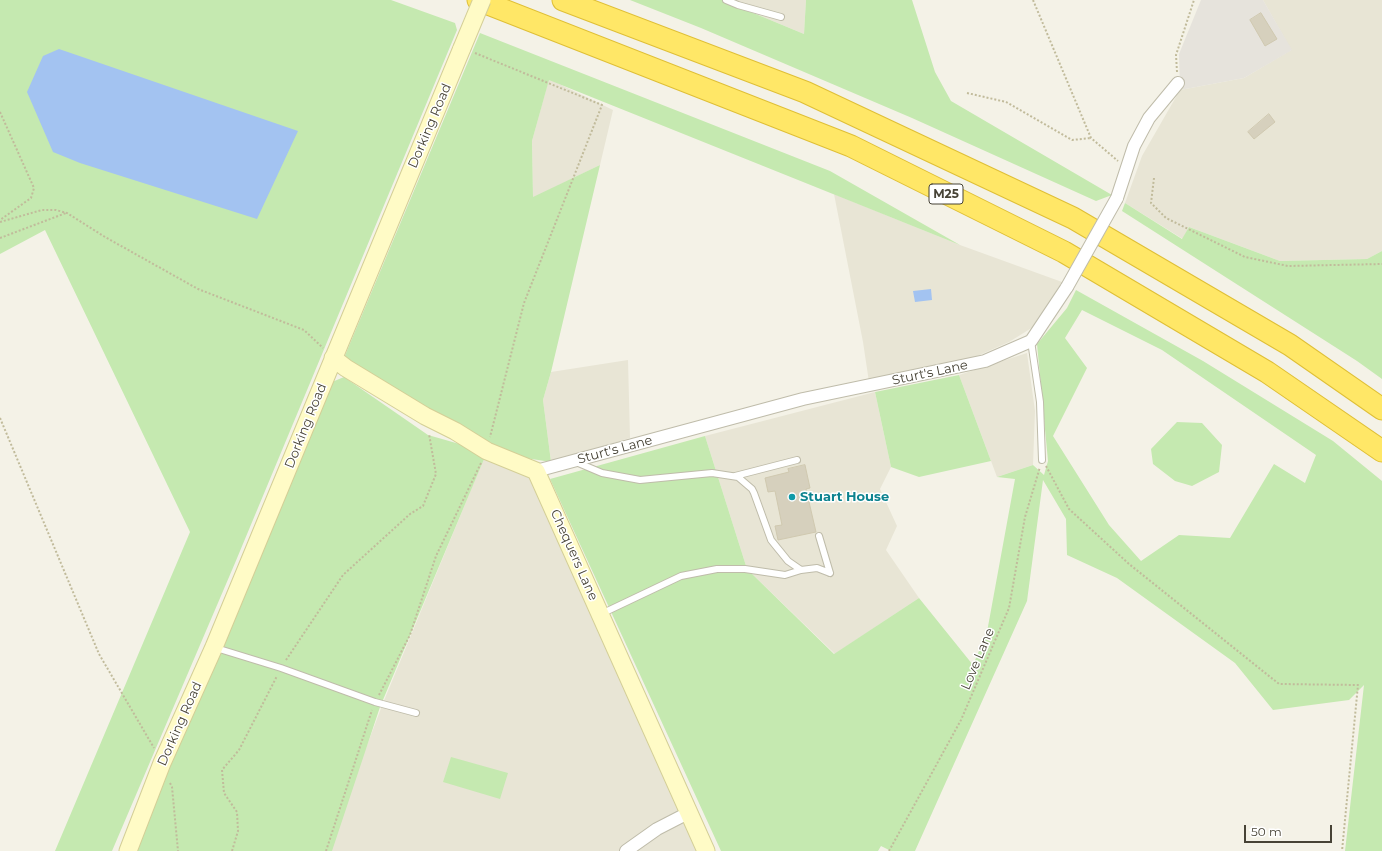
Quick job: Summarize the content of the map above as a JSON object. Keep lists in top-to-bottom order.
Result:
{
  "streets": {
    "highway": ["M25"],
    "main road": ["Dorking Road", "Chequers Lane"],
    "street": ["Sturt's Lane"],
    "path": ["Love Lane"]
  },
  "crossings": [
    ["Sturt's Lane", "Chequers Lane"]
  ],
  "places": ["Stuart House"],
  "scale_bar": "50 m"
}
